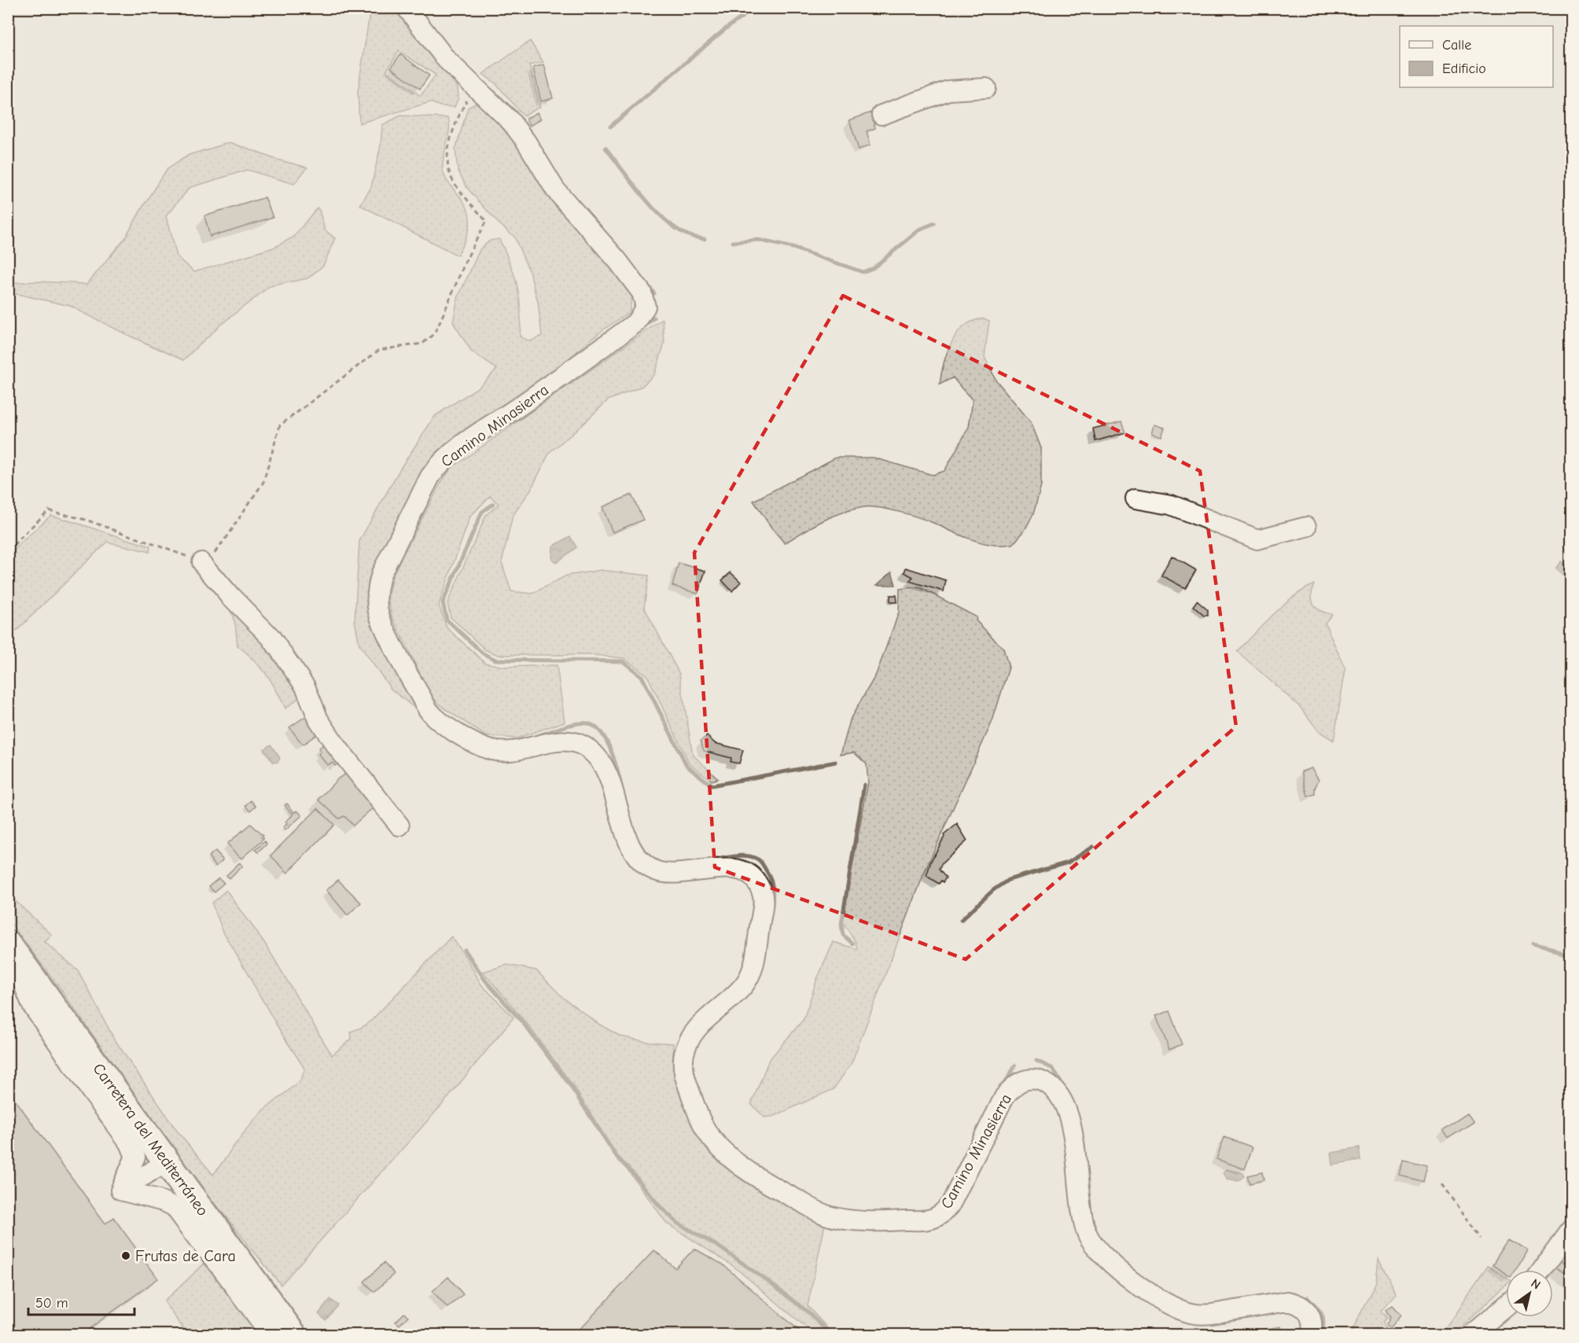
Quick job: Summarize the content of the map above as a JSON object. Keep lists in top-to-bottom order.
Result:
{
  "streets": {
    "highway": ["Carretera del Mediterráneo"],
    "street": ["Camino Minasierra"]
  },
  "places": ["Frutas de Cara"],
  "legend": ["Calle", "Edificio"],
  "scale_bar": "50 m",
  "north": "top right"
}
